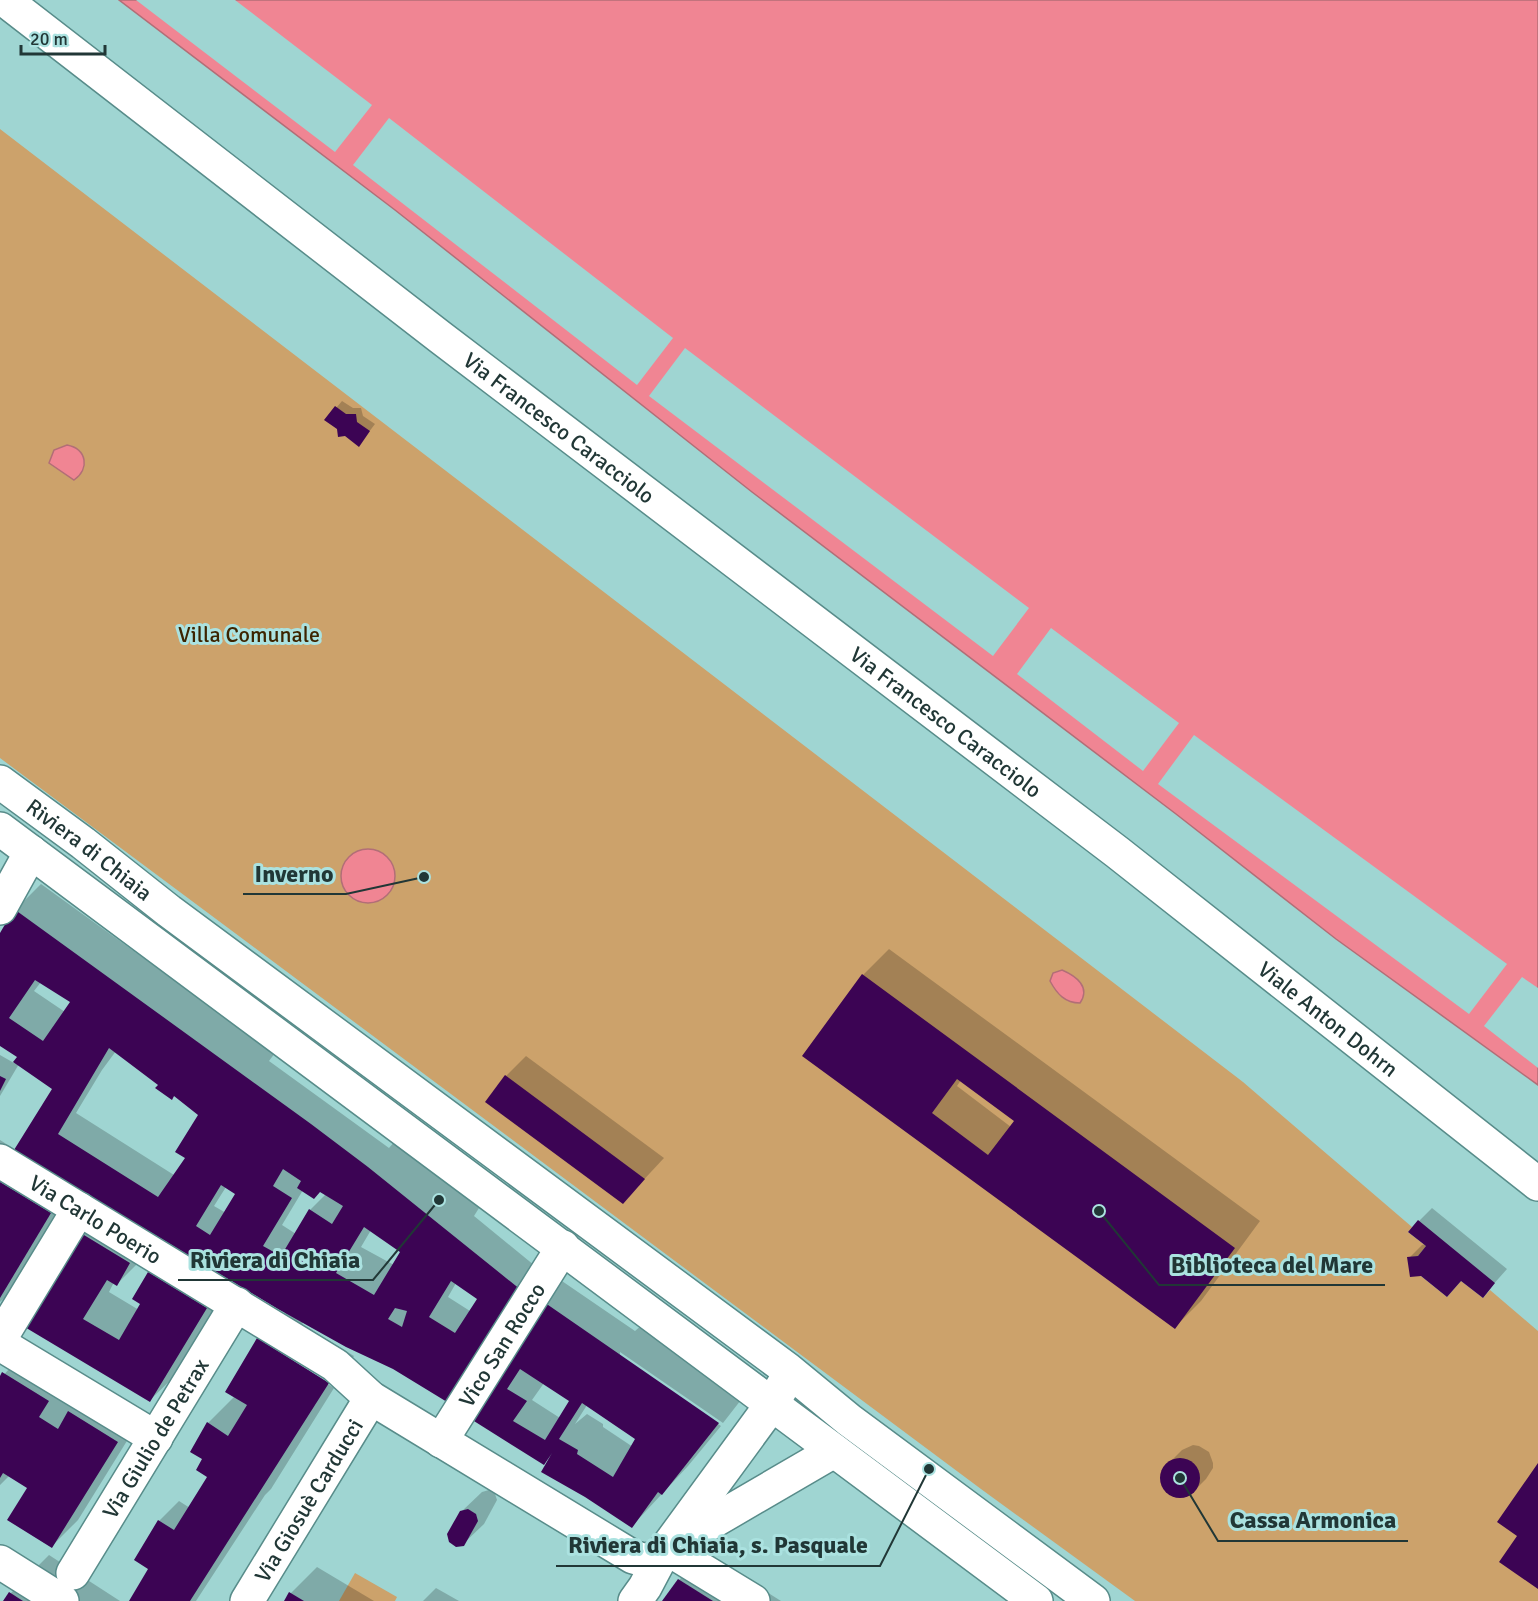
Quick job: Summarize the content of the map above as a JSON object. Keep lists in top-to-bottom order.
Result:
{
  "streets": {
    "street": [
      "Via Francesco Caracciolo",
      "Riviera di Chiaia",
      "Viale Anton Dohrn",
      "Via Carlo Poerio",
      "Vico San Rocco",
      "Via Giulio de Petrax",
      "Via Giosuè Carducci"
    ]
  },
  "crossings": [
    ["Via Francesco Caracciolo", "Viale Anton Dohrn"],
    ["Riviera di Chiaia", "Via Carlo Poerio"],
    ["Riviera di Chiaia", "Vico San Rocco"],
    ["Via Carlo Poerio", "Vico San Rocco"],
    ["Via Carlo Poerio", "Via Giulio de Petrax"],
    ["Via Carlo Poerio", "Via Giosuè Carducci"]
  ],
  "parks": ["Villa Comunale"],
  "places": [
    "Inverno",
    "Riviera di Chiaia",
    "Biblioteca del Mare",
    "Riviera di Chiaia, s. Pasquale",
    "Cassa Armonica"
  ],
  "scale_bar": "20 m"
}
